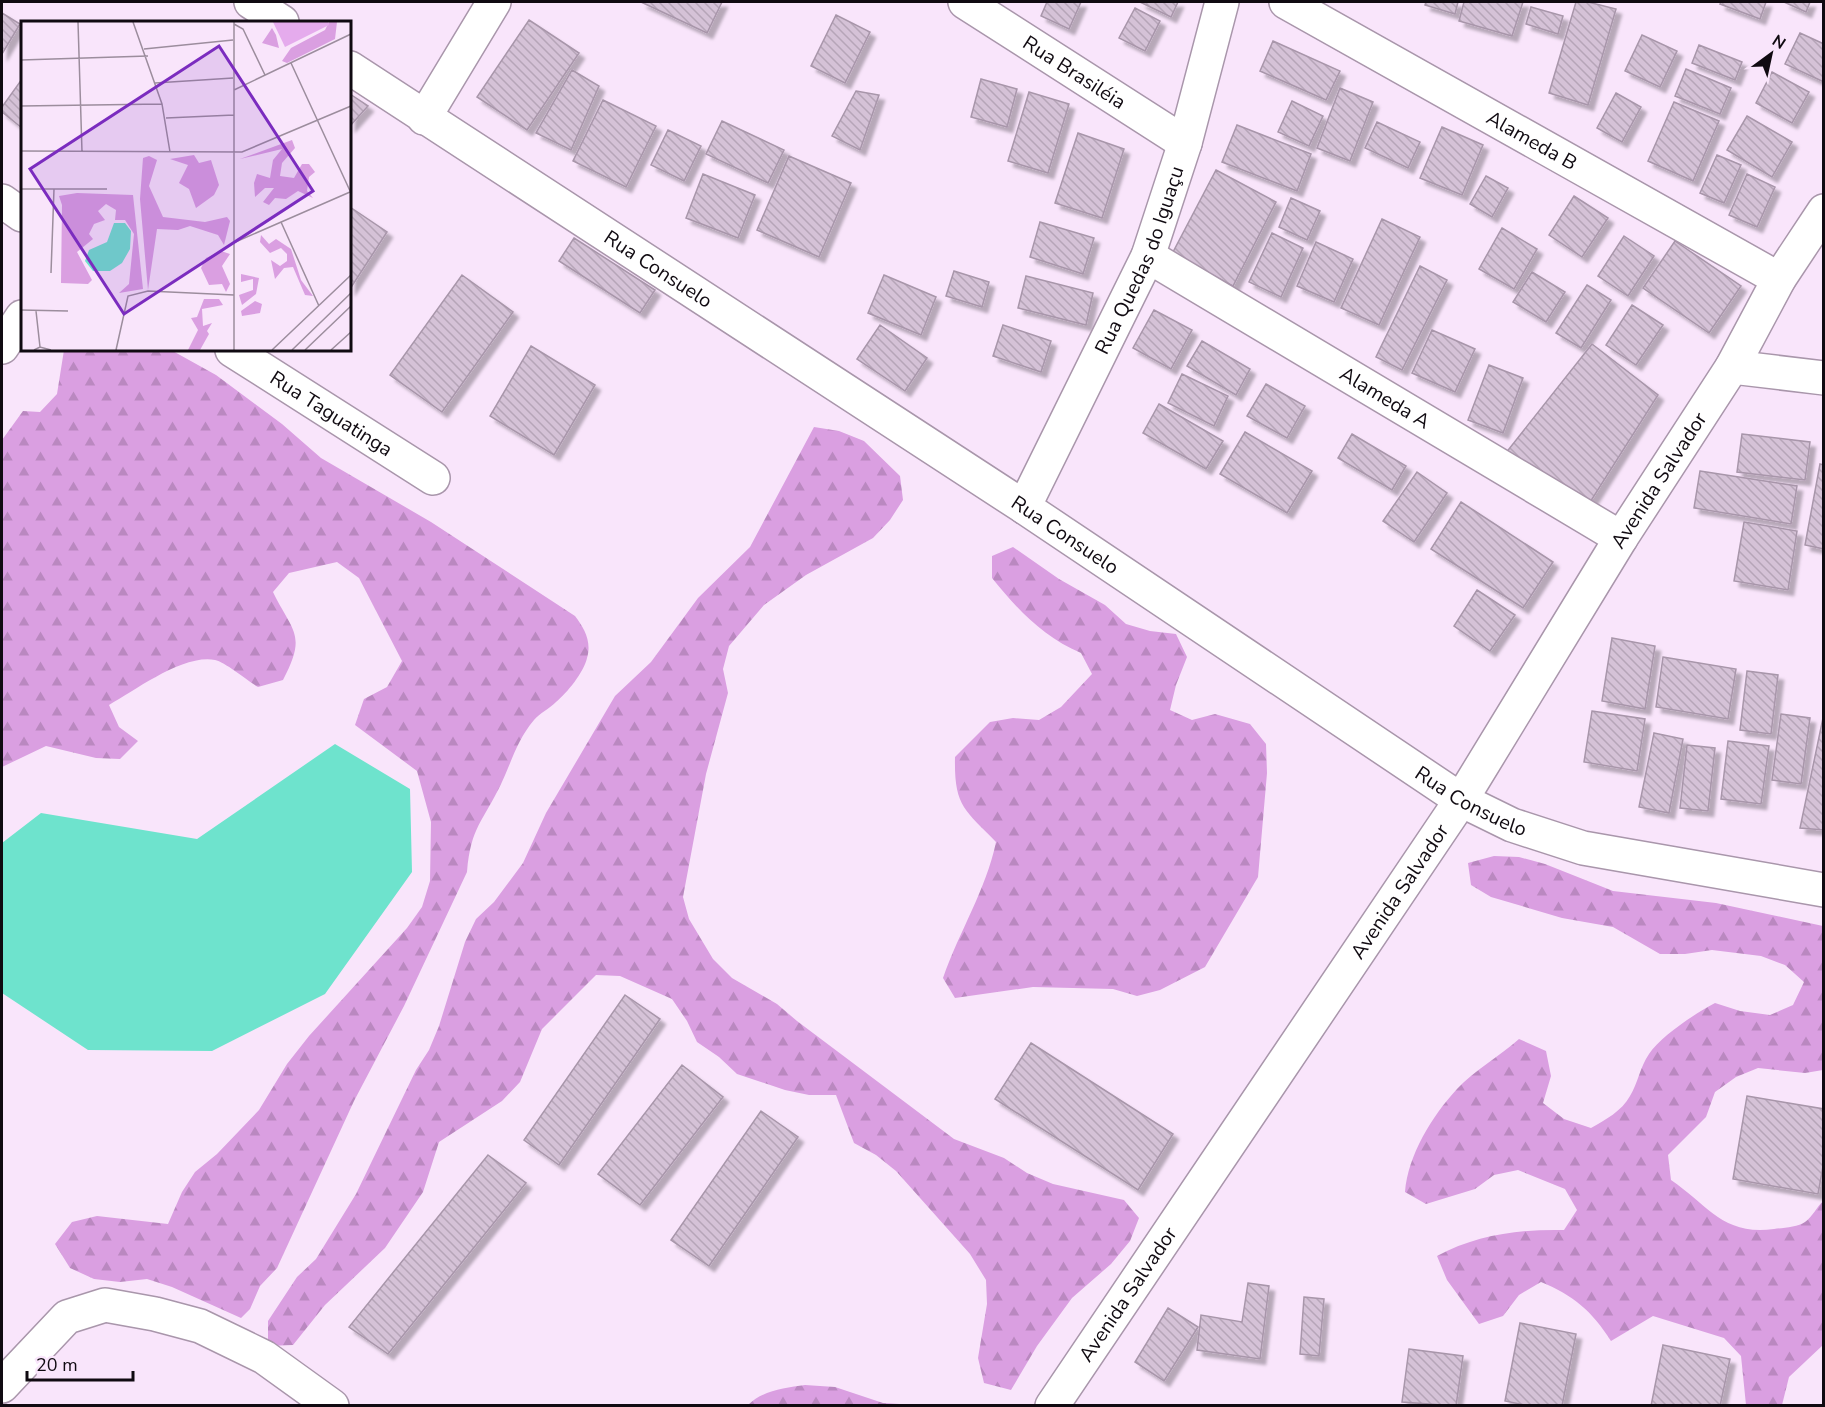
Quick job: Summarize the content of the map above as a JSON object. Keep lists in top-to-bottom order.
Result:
{
  "streets": {
    "street": [
      "Rua Brasiléia",
      "Alameda B",
      "Rua Quedas do Iguaçu",
      "Rua Consuelo",
      "Alameda A",
      "Rua Taguatinga",
      "Avenida Salvador"
    ]
  },
  "crossings": [
    ["Rua Brasiléia", "Rua Quedas do Iguaçu"],
    ["Alameda B", "Avenida Salvador"],
    ["Rua Quedas do Iguaçu", "Rua Consuelo"],
    ["Rua Quedas do Iguaçu", "Alameda A"],
    ["Rua Consuelo", "Avenida Salvador"],
    ["Alameda A", "Avenida Salvador"]
  ],
  "scale_bar": "20 m",
  "north": "top right"
}
